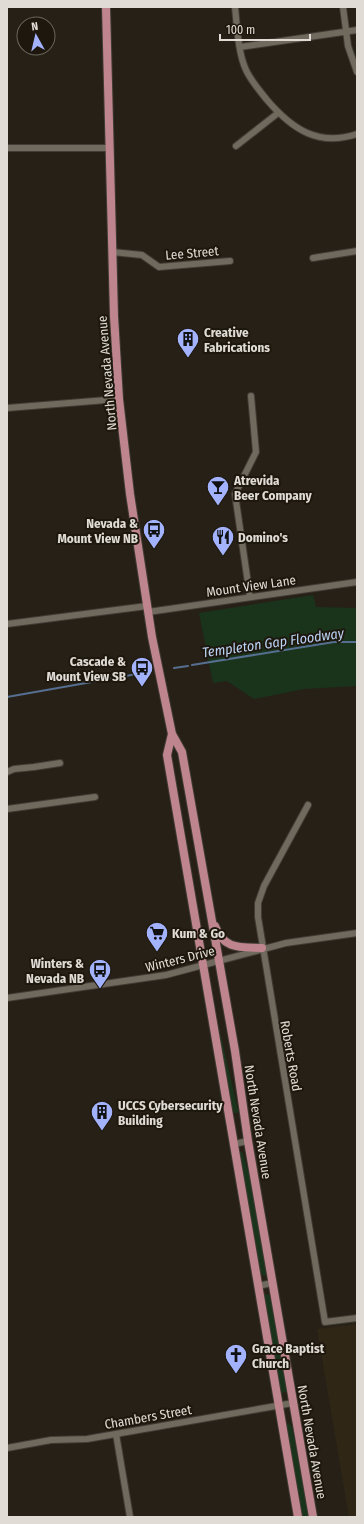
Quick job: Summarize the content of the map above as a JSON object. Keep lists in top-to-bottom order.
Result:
{
  "streets": {
    "main road": ["North Nevada Avenue"],
    "street": [
      "Lee Street",
      "Mount View Lane",
      "Winters Drive",
      "Roberts Road",
      "Chambers Street"
    ]
  },
  "crossings": [
    ["Lee Street", "North Nevada Avenue"],
    ["North Nevada Avenue", "Mount View Lane"],
    ["North Nevada Avenue", "Winters Drive"],
    ["North Nevada Avenue", "Chambers Street"],
    ["Winters Drive", "Roberts Road"]
  ],
  "water": ["Templeton Gap Floodway"],
  "places": {
    "building": ["Creative Fabrications", "UCCS Cybersecurity Building"],
    "bar": ["Atrevida Beer Company"],
    "bus stop": ["Nevada & Mount View NB", "Cascade & Mount View SB", "Winters & Nevada NB"],
    "restaurant": ["Domino's"],
    "supermarket": ["Kum & Go"],
    "church": ["Grace Baptist Church"]
  },
  "scale_bar": "100 m",
  "north": "top"
}
